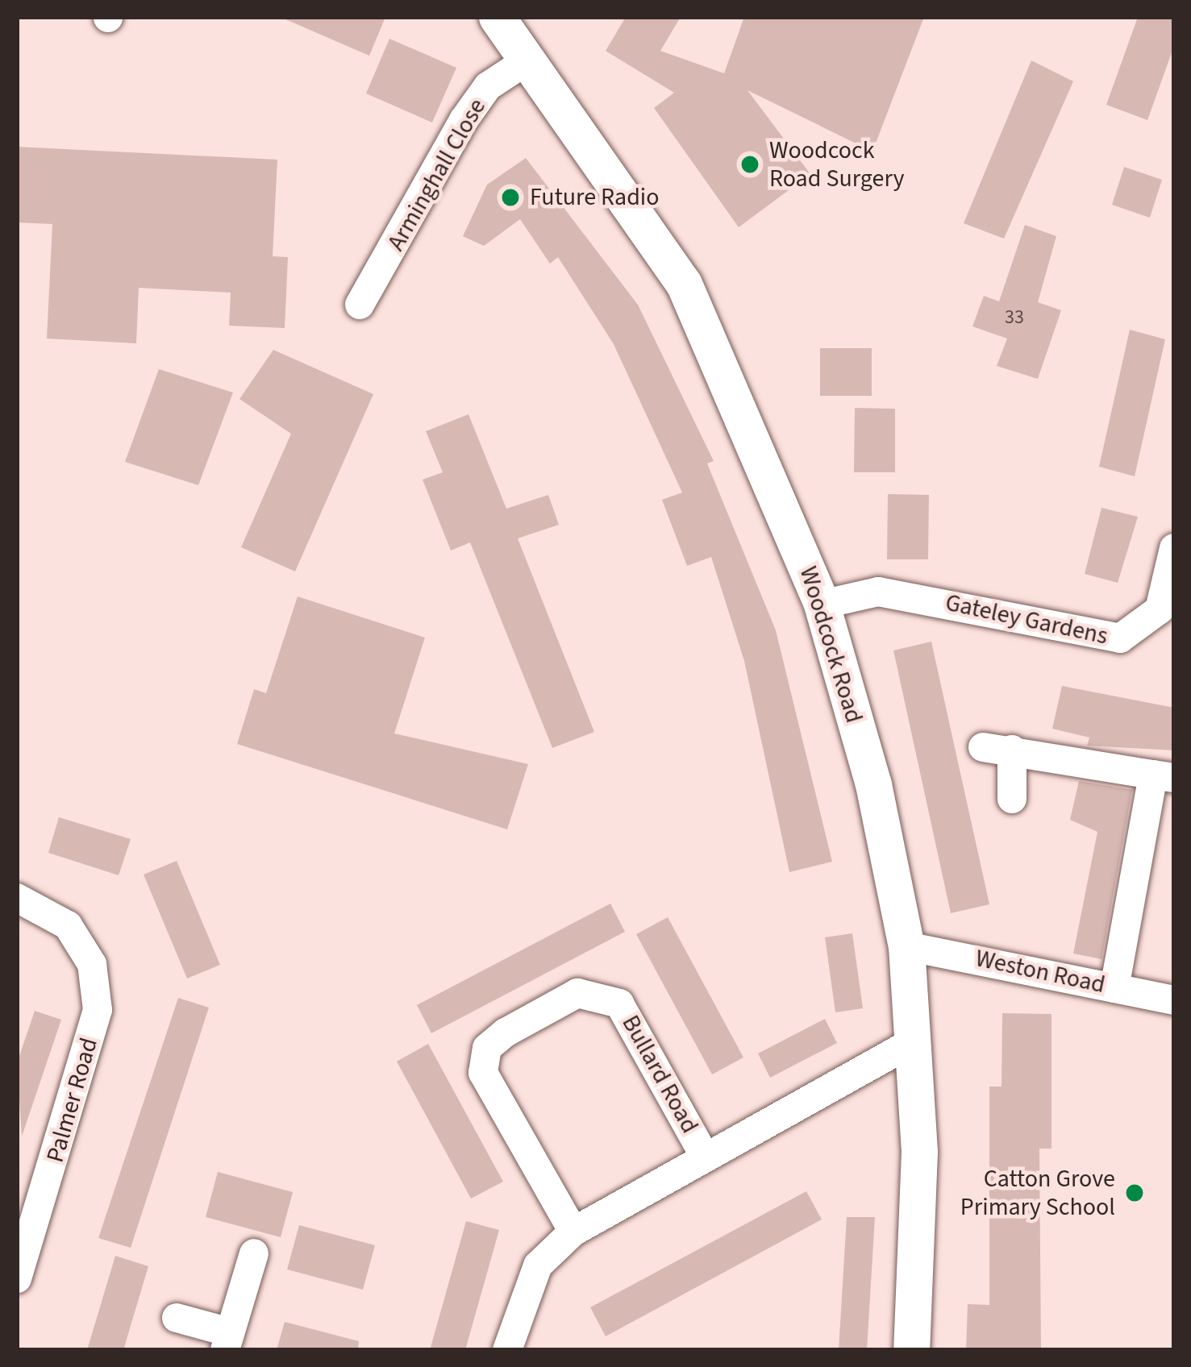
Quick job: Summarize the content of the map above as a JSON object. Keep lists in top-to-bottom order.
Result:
{
  "streets": {
    "street": [
      "Arminghall Close",
      "Gateley Gardens",
      "Woodcock Road",
      "Weston Road",
      "Bullard Road",
      "Palmer Road"
    ]
  },
  "crossings": [
    ["Arminghall Close", "Woodcock Road"],
    ["Gateley Gardens", "Woodcock Road"],
    ["Woodcock Road", "Weston Road"],
    ["Woodcock Road", "Bullard Road"]
  ],
  "places": ["Woodcock Road Surgery", "Future Radio", "Catton Grove Primary School"],
  "house_numbers": ["33"]
}
